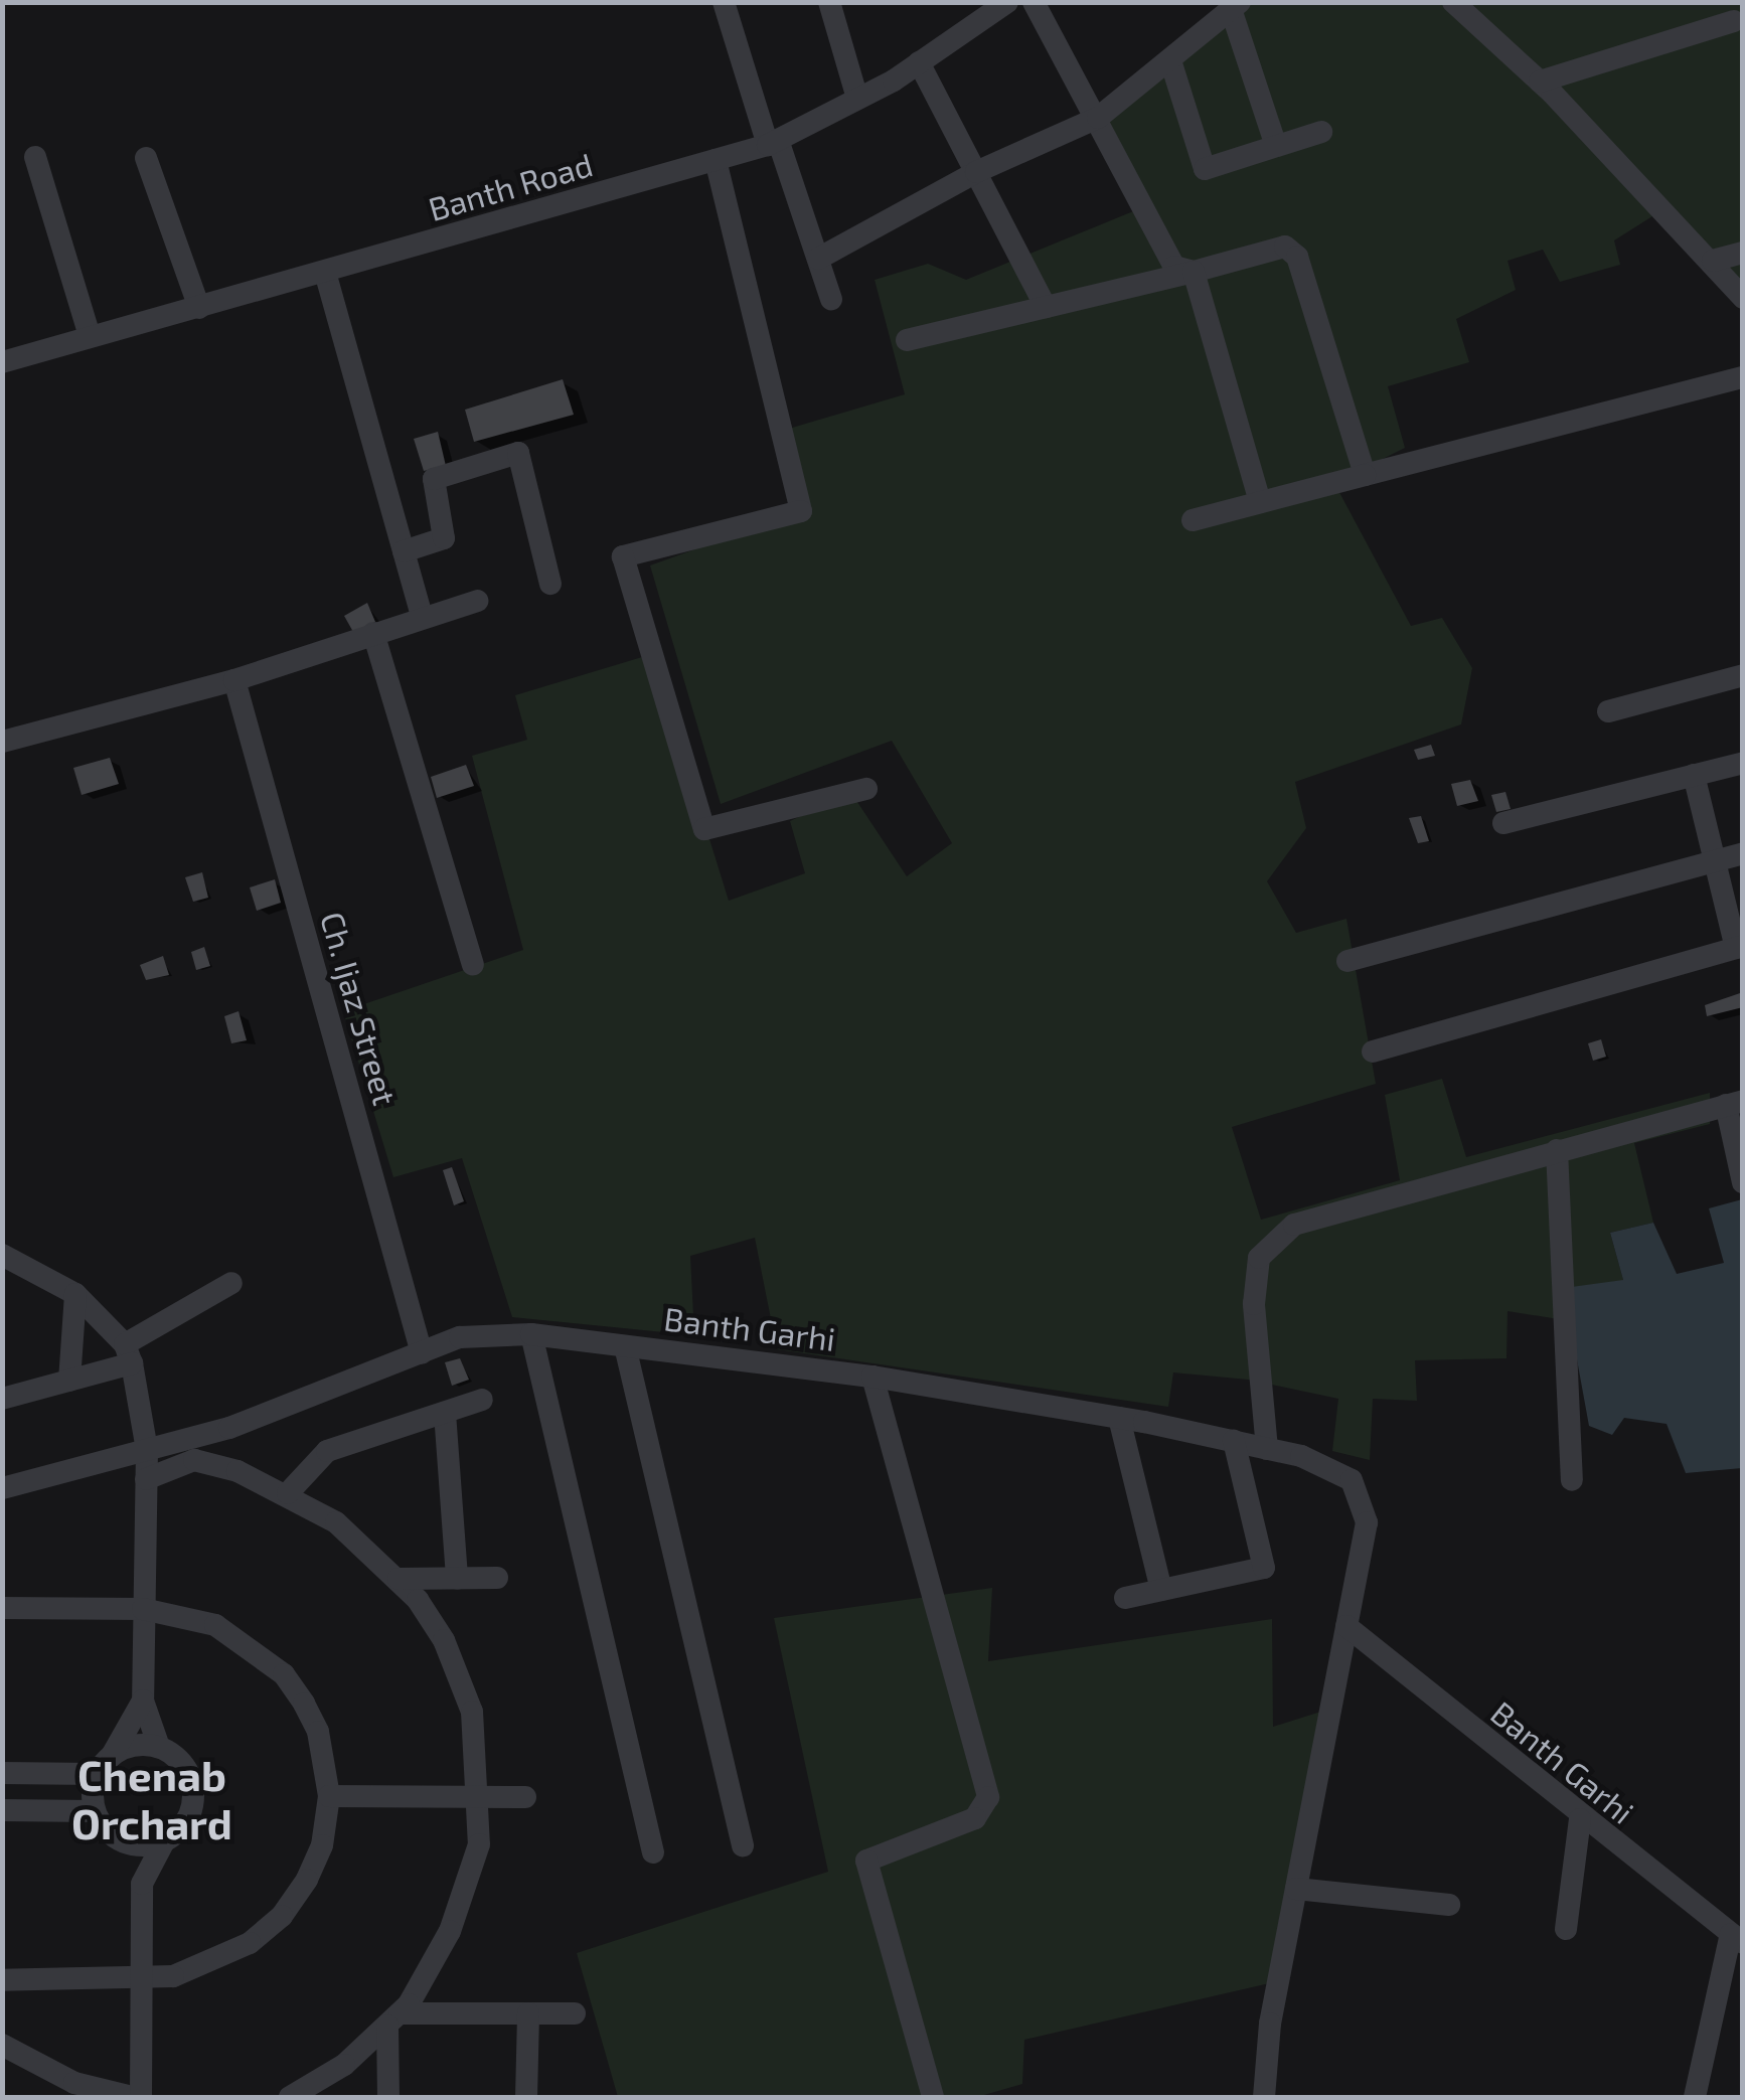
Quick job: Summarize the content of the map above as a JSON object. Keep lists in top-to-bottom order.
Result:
{
  "streets": {
    "street": ["Banth Road", "Ch. Ijaz Street", "Banth Garhi"]
  },
  "crossings": [
    ["Ch. Ijaz Street", "Banth Garhi"]
  ],
  "districts": ["Chenab Orchard"]
}
